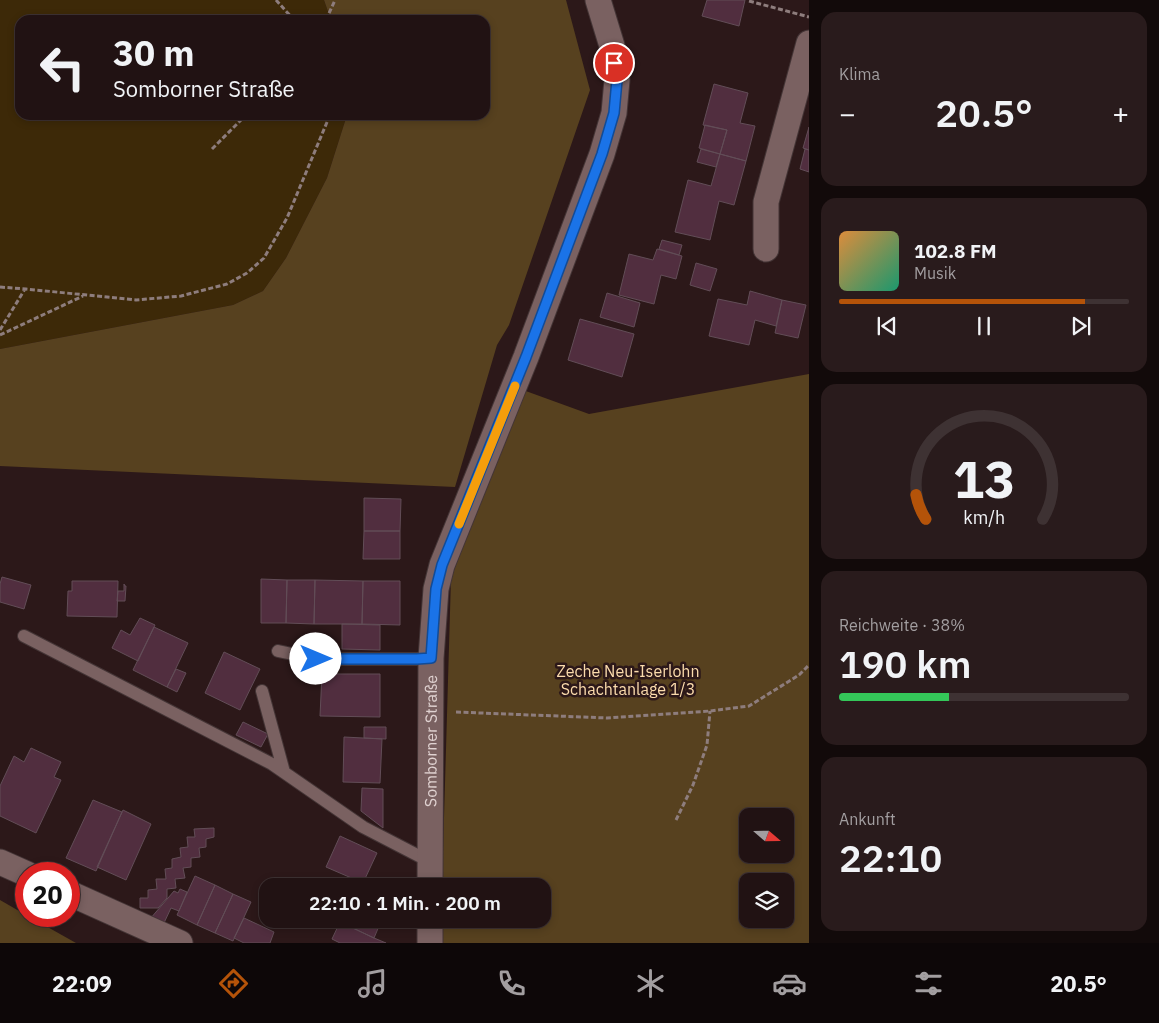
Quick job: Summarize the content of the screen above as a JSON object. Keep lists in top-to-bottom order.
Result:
{
  "streets": {
    "street": ["Somborner Straße"]
  },
  "parks": ["Zeche Neu-Iserlohn Schachtanlage 1/3"],
  "north": "right",
  "page": {
    "tile": [
      "Klima",
      ["Reichweite · 38%", "190 km"],
      ["Ankunft", "22:10"]
    ],
    "turn": ["30 m", "Somborner Straße"],
    "heat": ["−", "20.5°", "+"],
    "song": ["102.8 FM", "Musik"],
    "limit": "20",
    "trip": "22:10 · 1 Min. · 200 m",
    "tabs": ["22:09", "20.5°"],
    "gauge": ["13", "km/h"]
  }
}
